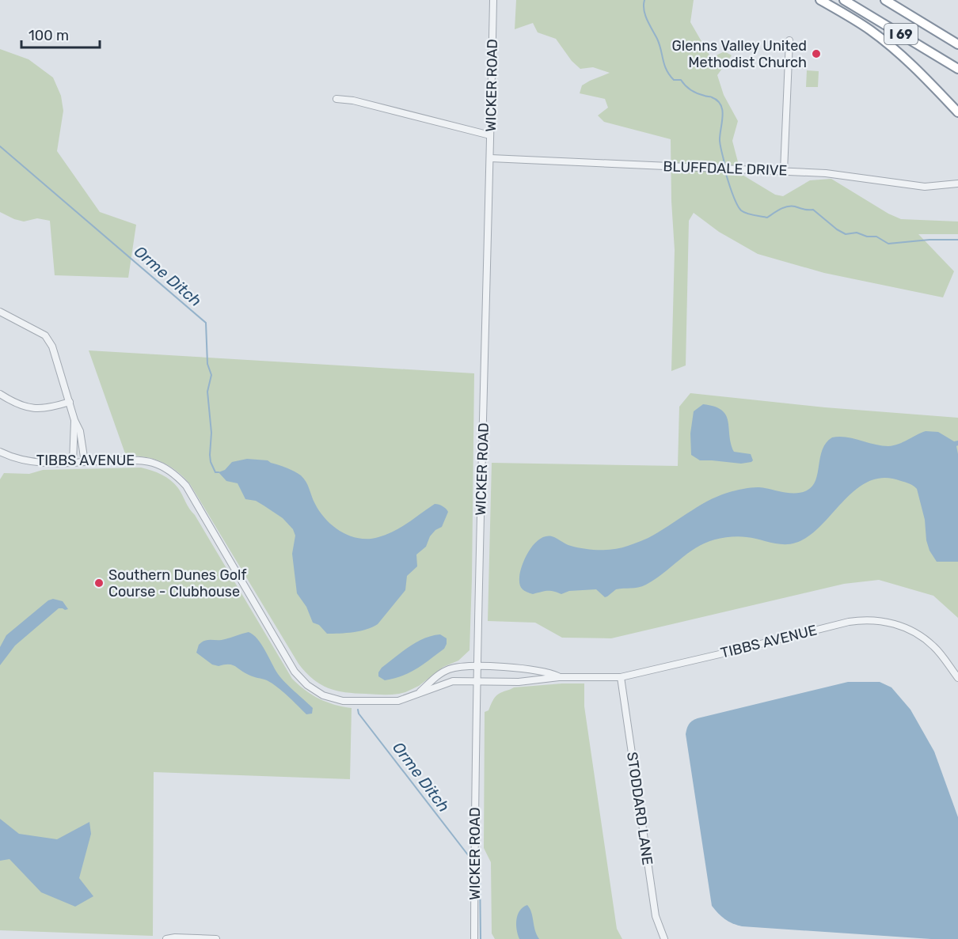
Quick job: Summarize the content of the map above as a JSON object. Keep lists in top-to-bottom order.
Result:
{
  "streets": {
    "highway": ["I 69"],
    "street": [
      "WICKER ROAD",
      "BLUFFDALE DRIVE",
      "TIBBS AVENUE",
      "STODDARD LANE"
    ]
  },
  "crossings": [
    ["WICKER ROAD", "BLUFFDALE DRIVE"],
    ["WICKER ROAD", "TIBBS AVENUE"],
    ["TIBBS AVENUE", "STODDARD LANE"]
  ],
  "water": ["Orme Ditch"],
  "places": ["Glenns Valley United Methodist Church", "Southern Dunes Golf Course - Clubhouse"],
  "scale_bar": "100 m"
}
